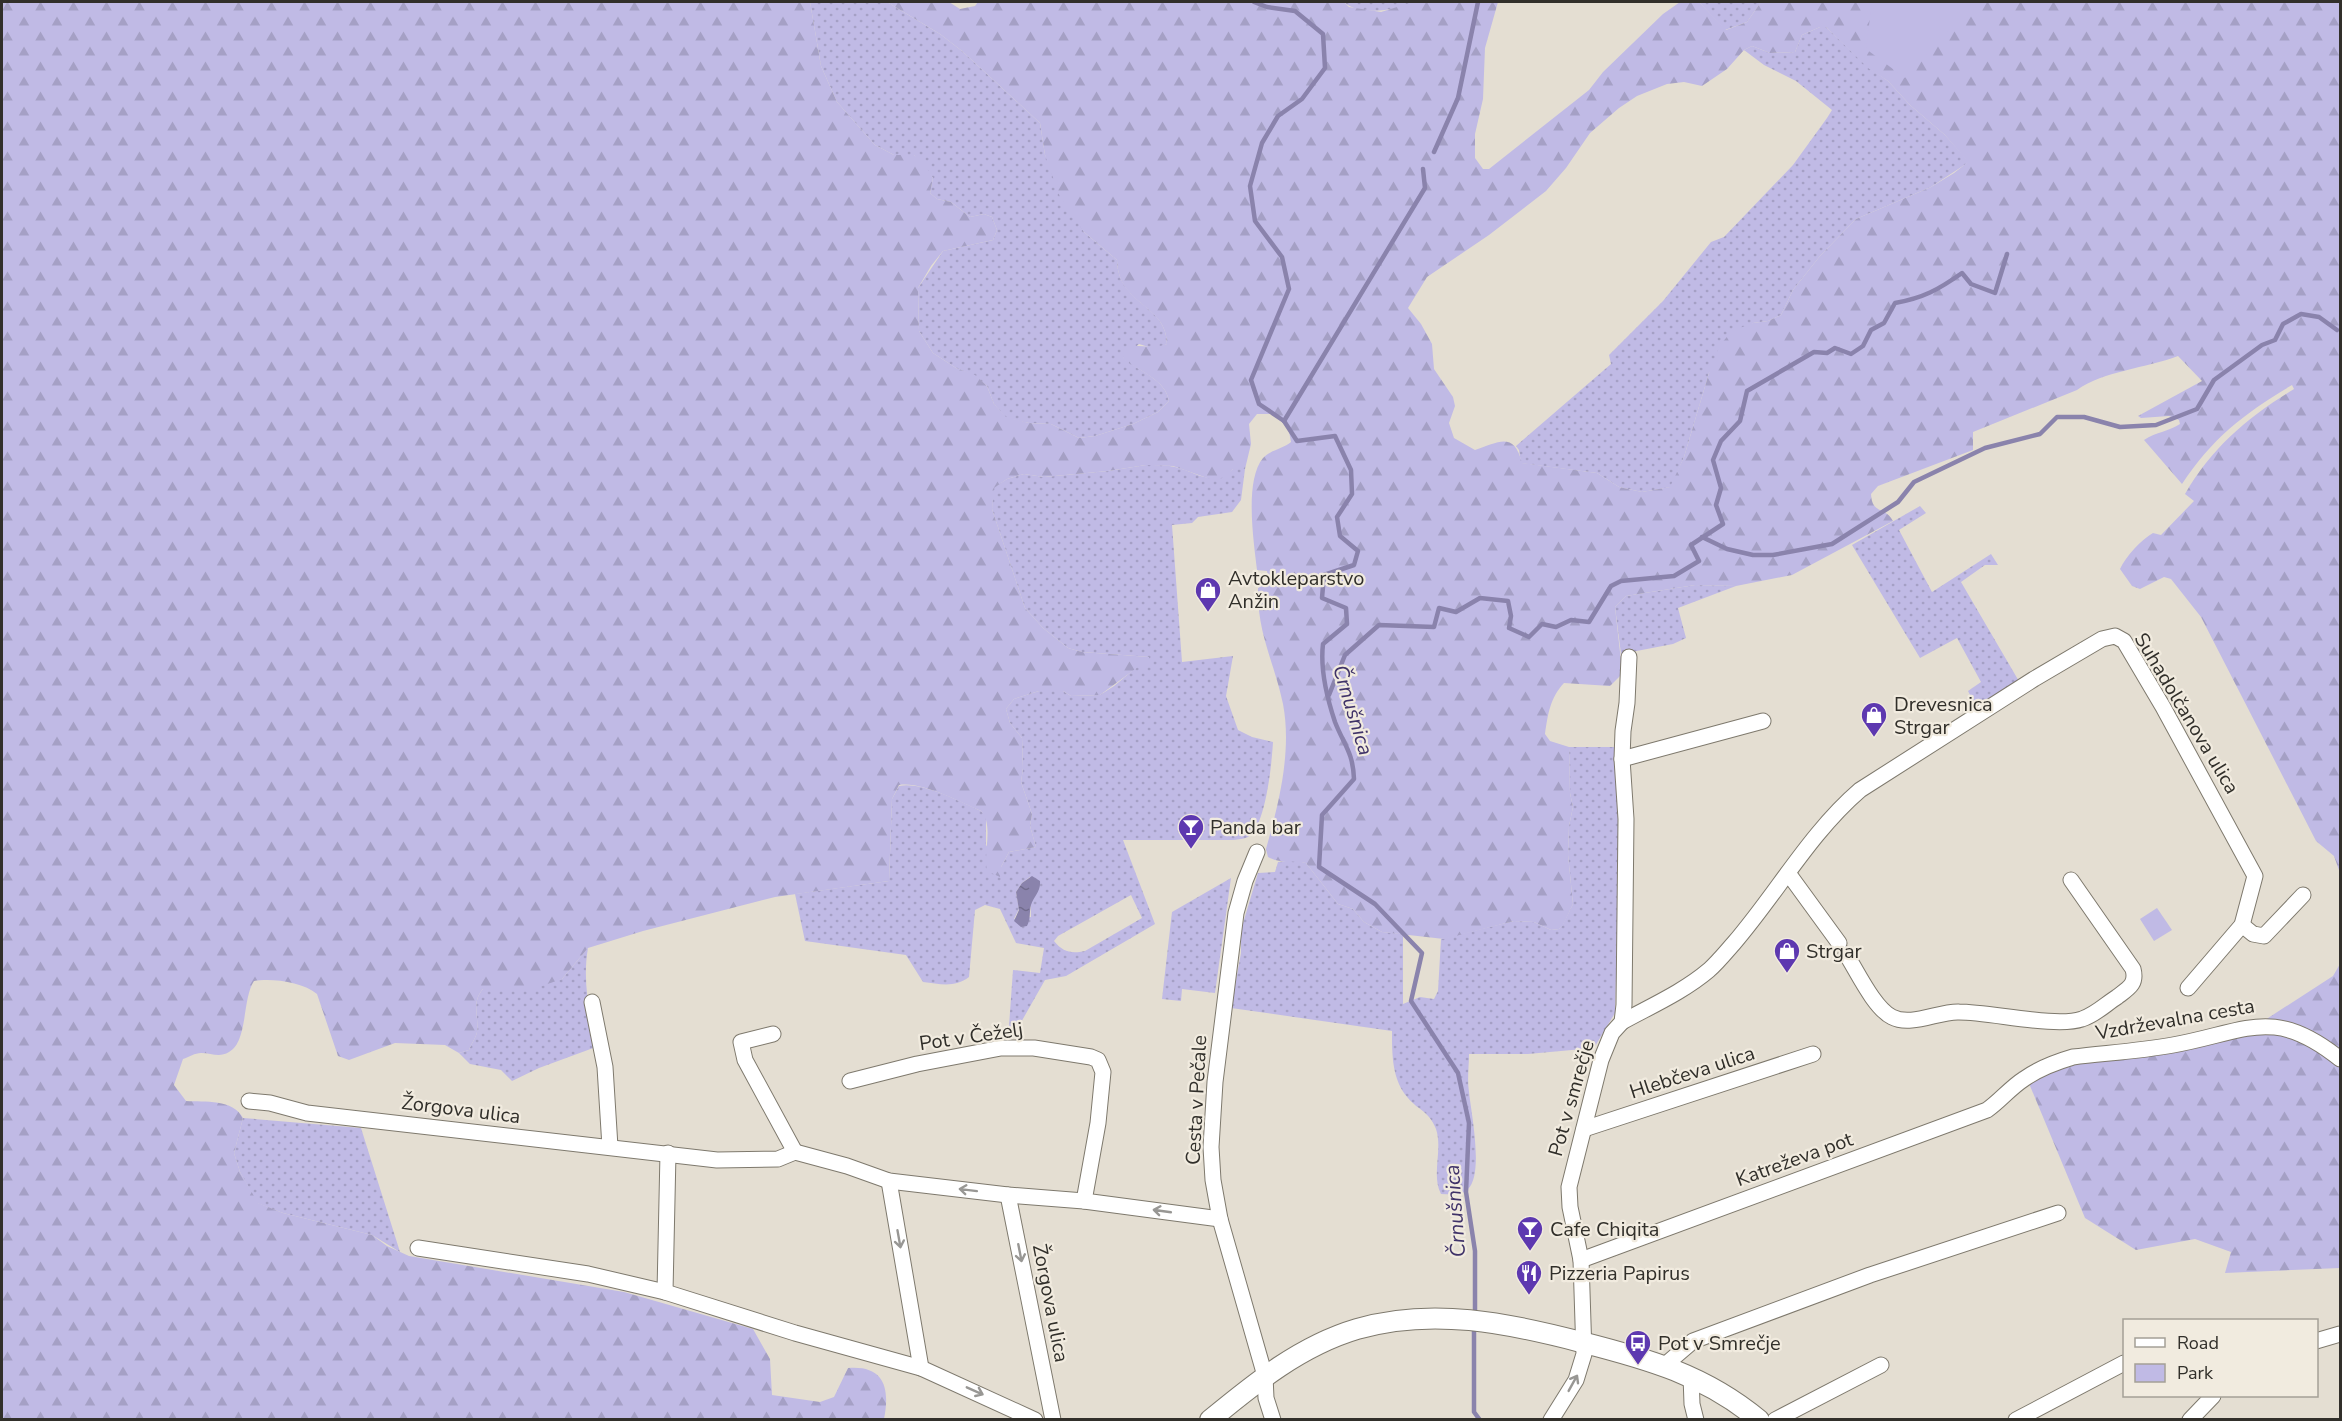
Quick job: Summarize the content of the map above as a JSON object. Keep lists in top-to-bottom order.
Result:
{
  "streets": {
    "street": [
      "Suhadolčanova ulica",
      "Vzdrževalna cesta",
      "Pot v Čeželj",
      "Hlebčeva ulica",
      "Pot v smrečje",
      "Cesta v Pečale",
      "Žorgova ulica",
      "Katreževa pot"
    ]
  },
  "crossings": [
    ["Suhadolčanova ulica", "Pot v smrečje"],
    ["Vzdrževalna cesta", "Katreževa pot"],
    ["Pot v Čeželj", "Žorgova ulica"],
    ["Hlebčeva ulica", "Pot v smrečje"],
    ["Pot v smrečje", "Katreževa pot"],
    ["Cesta v Pečale", "Žorgova ulica"]
  ],
  "water": ["Črnušnica"],
  "places": {
    "shop": ["Avtokleparstvo Anžin", "Drevesnica Strgar", "Strgar"],
    "bar": ["Panda bar", "Cafe Chiqita"],
    "restaurant": ["Pizzeria Papirus"],
    "bus stop": ["Pot v Smrečje"]
  },
  "legend": ["Road", "Park"]
}
